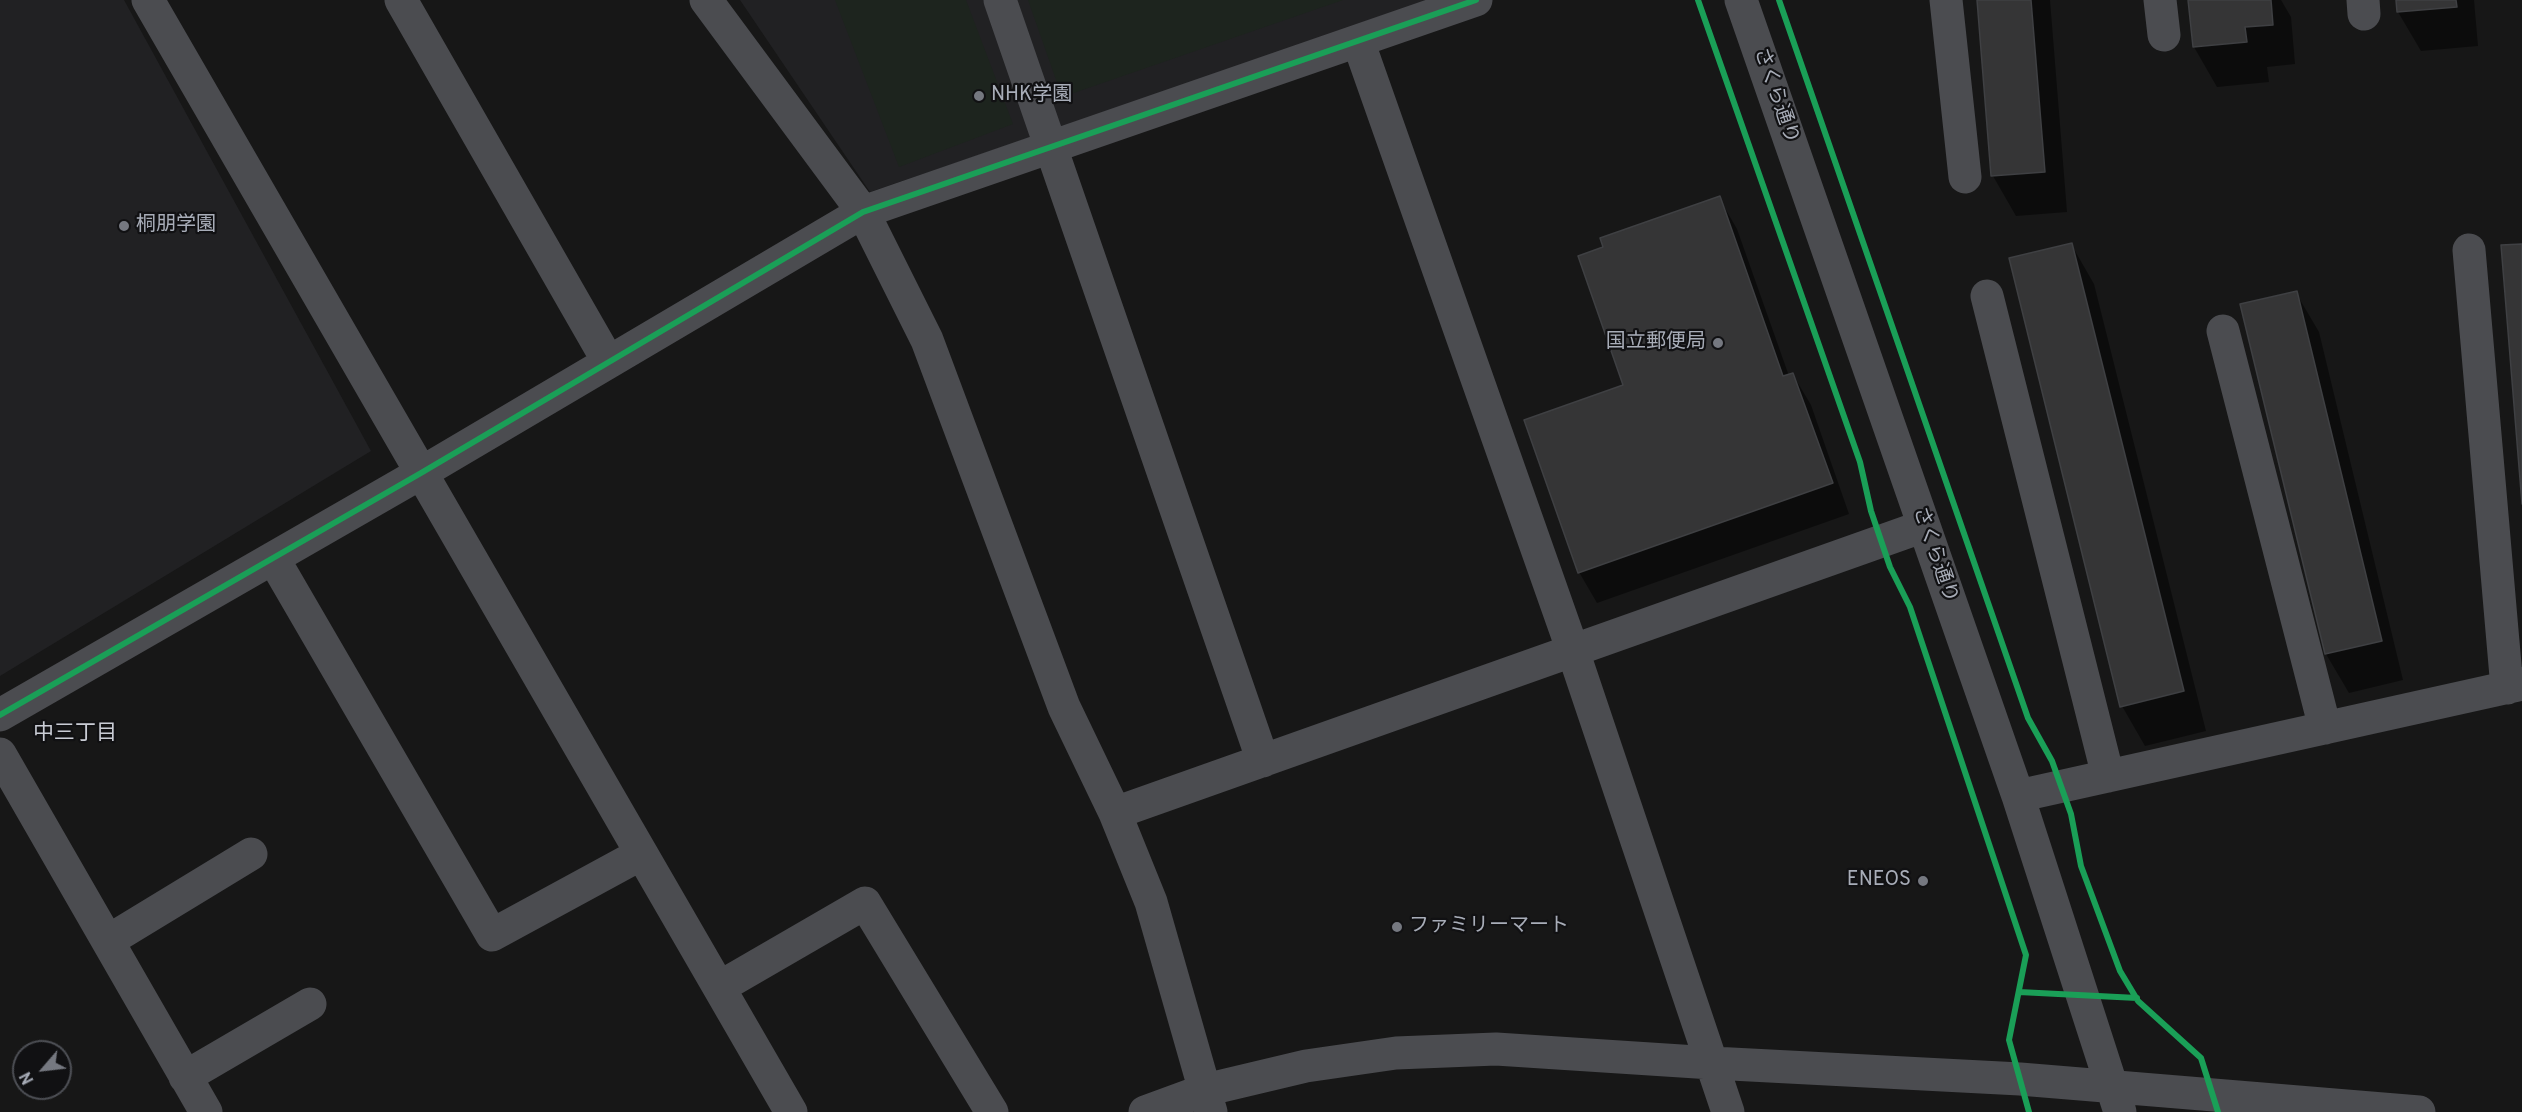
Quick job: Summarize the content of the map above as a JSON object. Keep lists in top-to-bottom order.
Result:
{
  "streets": {
    "street": ["さくら通り"]
  },
  "districts": ["中三丁目"],
  "places": [
    "NHK学園",
    "桐朋学園",
    "国立郵便局",
    "ENEOS",
    "ファミリーマート"
  ],
  "north": "bottom left"
}
